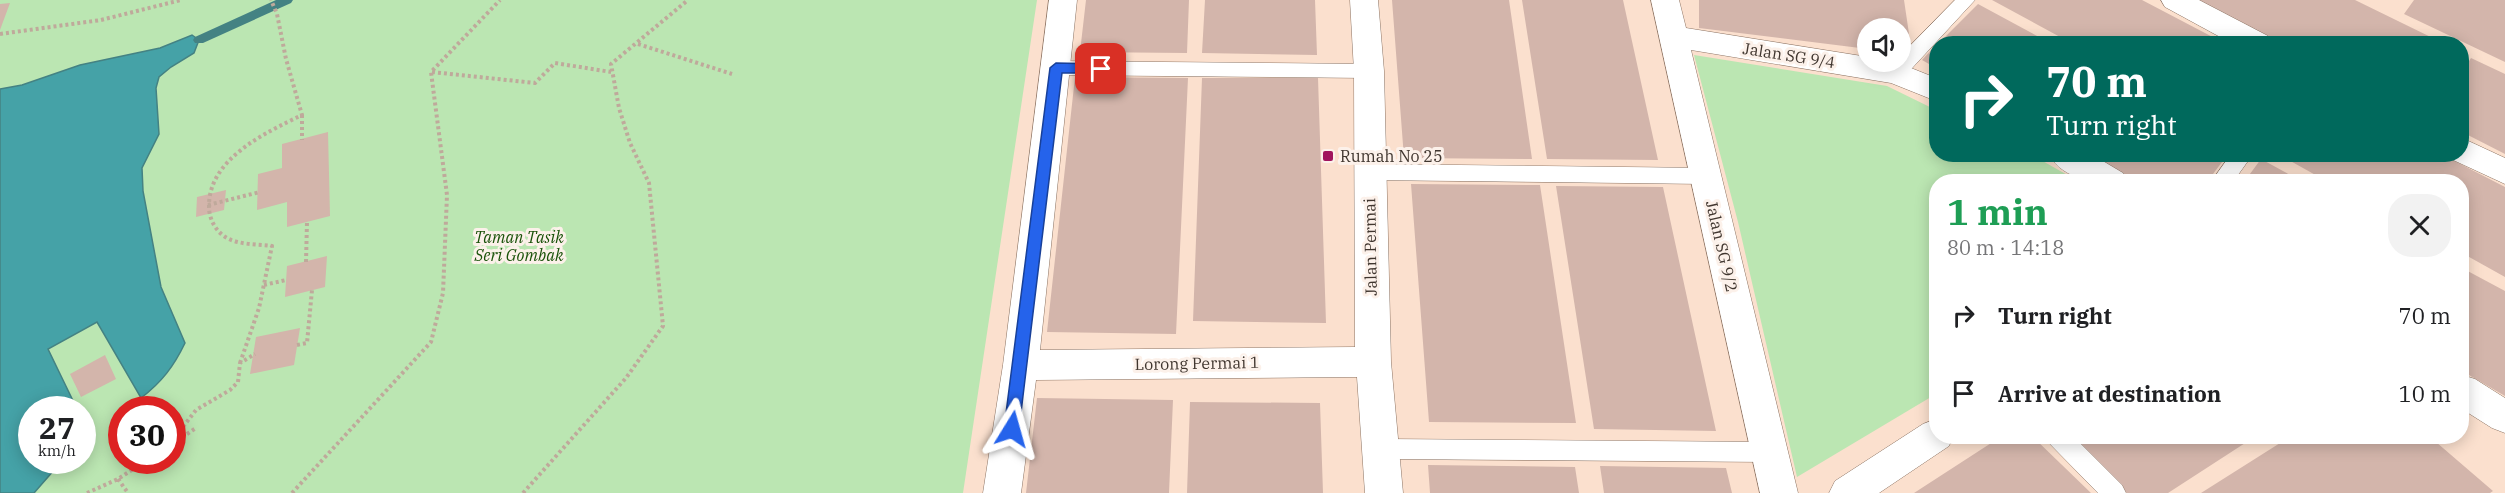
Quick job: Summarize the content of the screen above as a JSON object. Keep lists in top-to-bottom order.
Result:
{
  "streets": {
    "street": [
      "Jalan SG 9/4",
      "Jalan SG 9/2",
      "Jalan Permai",
      "Lorong Permai 1"
    ]
  },
  "crossings": [
    ["Jalan SG 9/4", "Jalan SG 9/2"],
    ["Jalan Permai", "Lorong Permai 1"]
  ],
  "parks": ["Taman Tasik Seri Gombak"],
  "places": {
    "transit": ["Rumah No 25"]
  },
  "page": {
    "turn": ["70 m", "Turn right"],
    "heading": ["1 min", "80 m · 14:18"],
    "list": [
      {
        "name": "Turn right",
        "value": "70 m"
      },
      {
        "name": "Arrive at destination",
        "value": "10 m"
      }
    ],
    "speed": "27 km/h",
    "limit": "30"
  }
}
